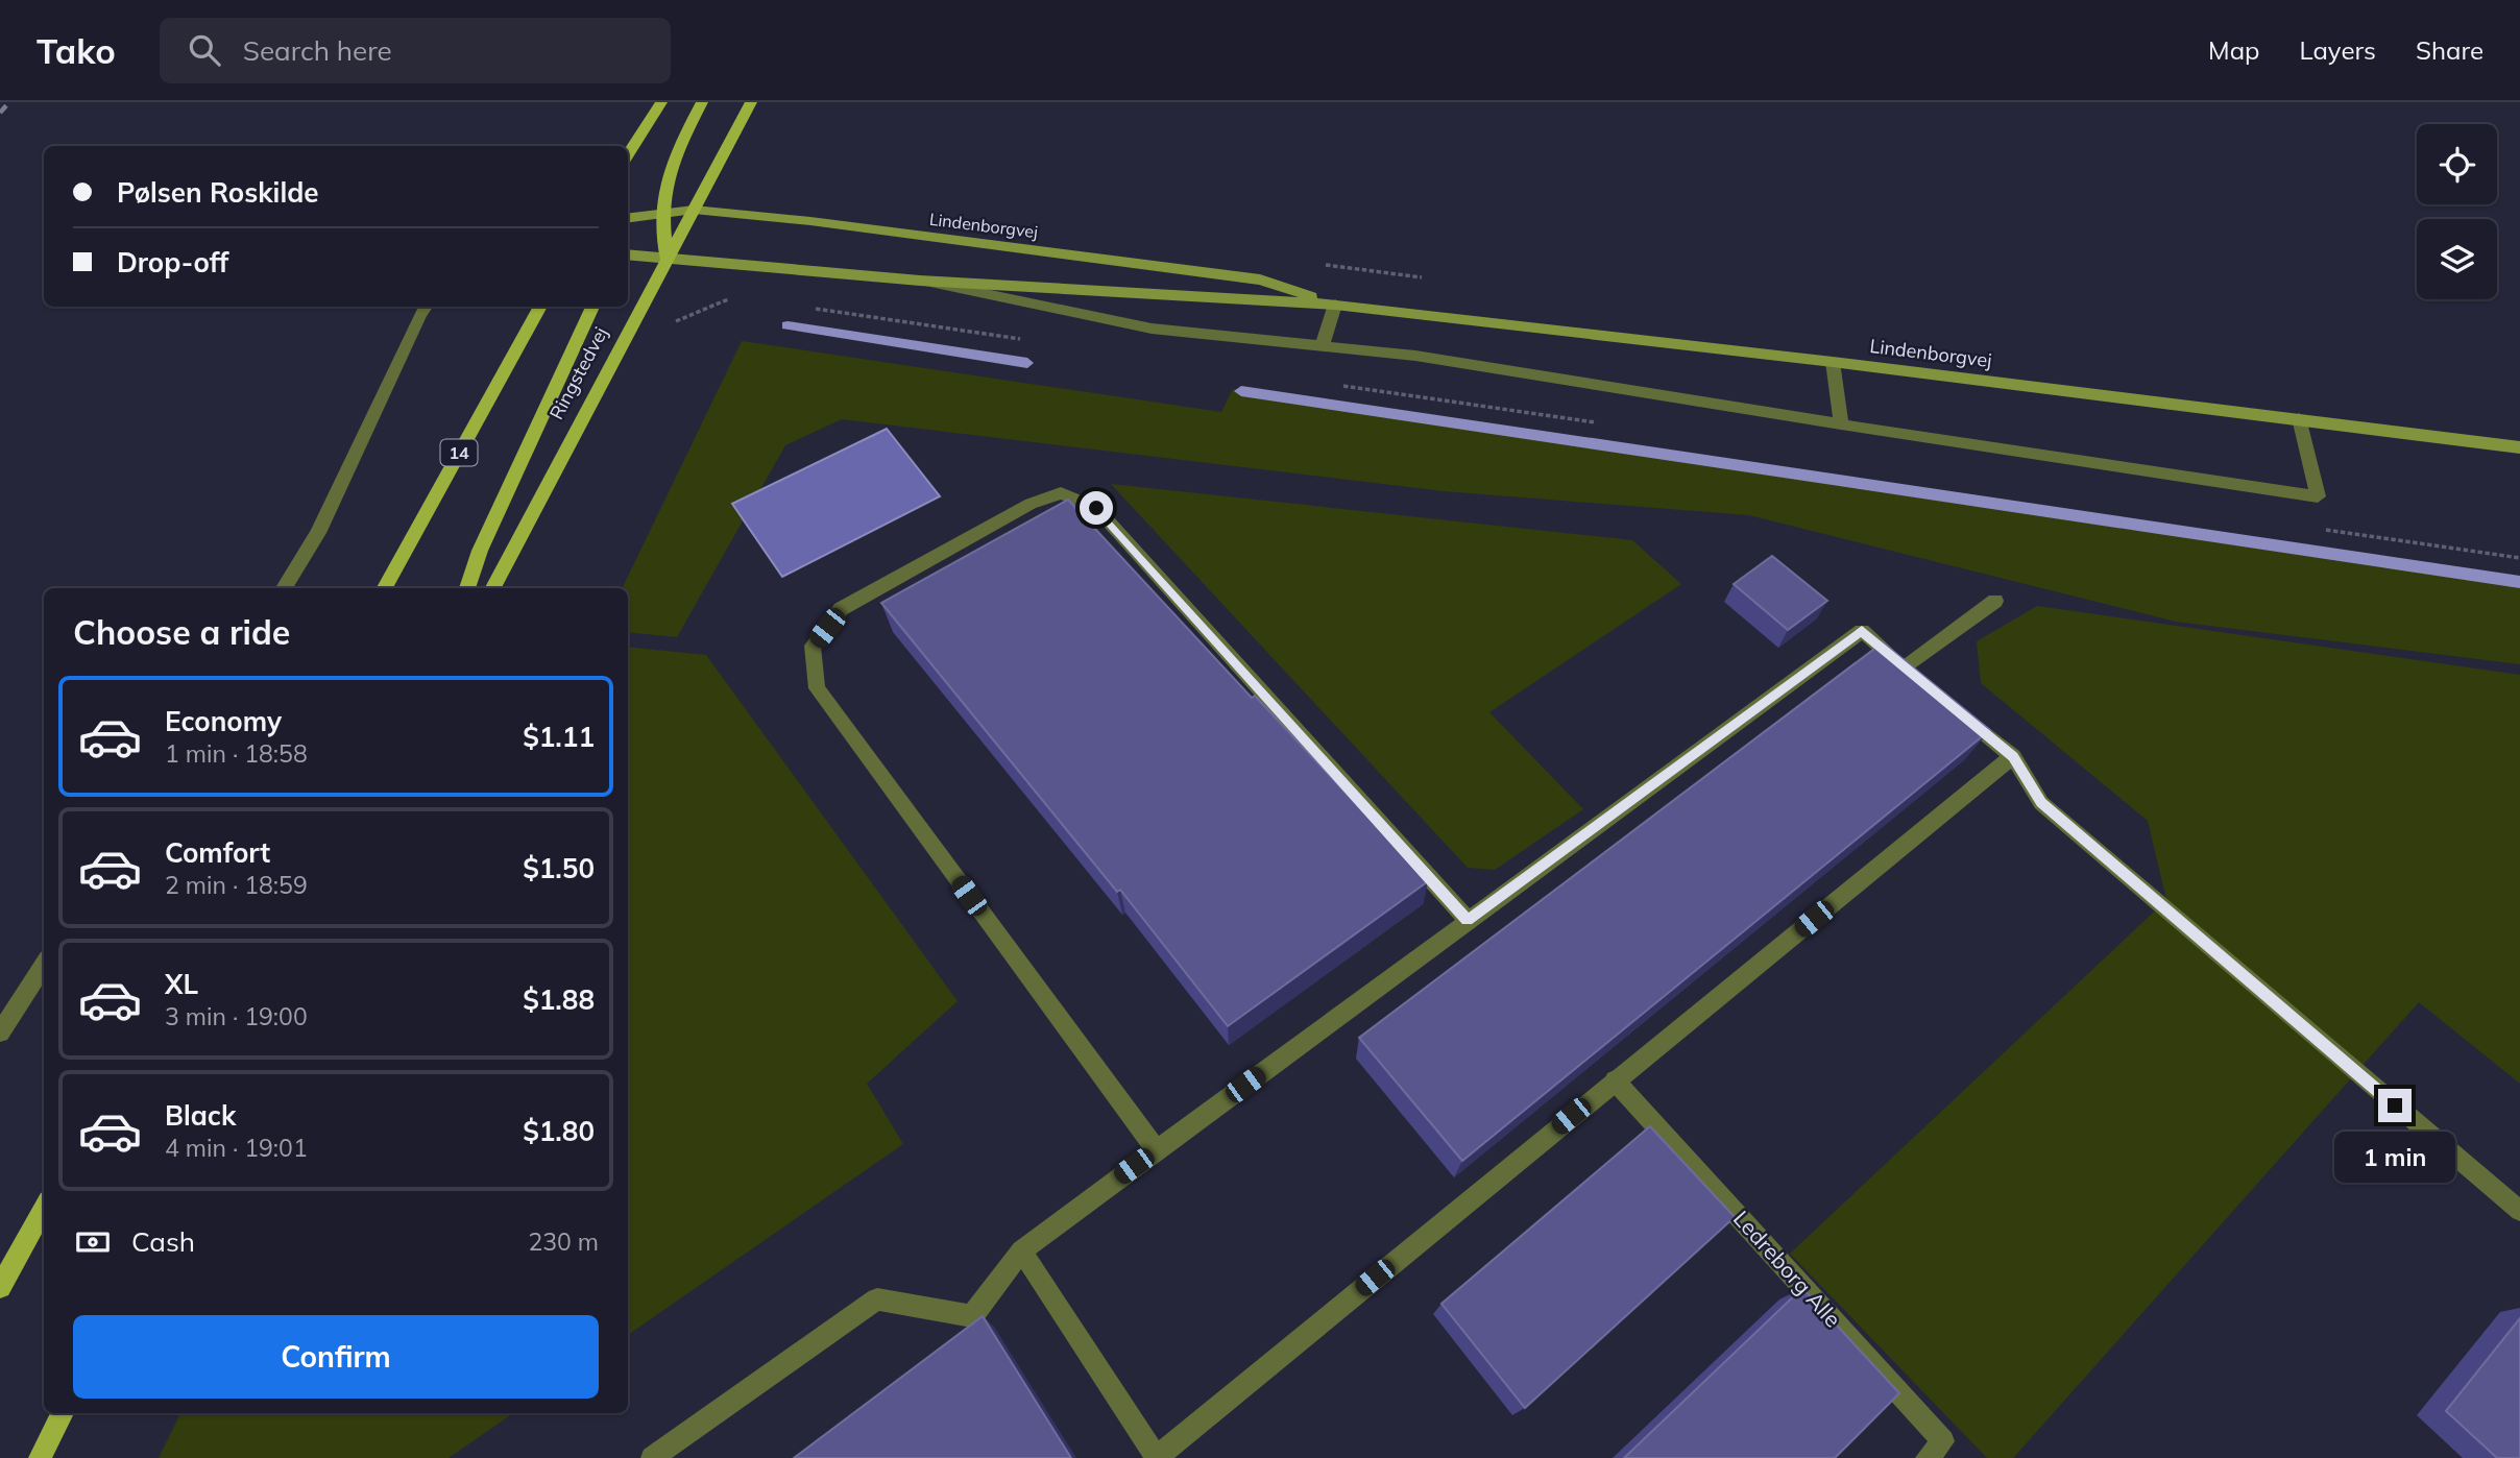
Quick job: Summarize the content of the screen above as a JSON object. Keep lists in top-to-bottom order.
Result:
{
  "streets": {
    "main road": ["Lindenborgvej", "Ringstedvej", "14"],
    "street": ["Ledreborg Alle"]
  },
  "crossings": [
    ["Lindenborgvej", "Ringstedvej"]
  ],
  "page": {
    "header": "Tako",
    "search": "Search here",
    "nav": ["Map", "Layers", "Share"],
    "banner": ["Pølsen Roskilde", "Drop-off"],
    "heading": "Choose a ride",
    "list": [
      {
        "name": "Economy",
        "note": "1 min · 18:58",
        "value": "$1.11"
      },
      {
        "name": "Comfort",
        "note": "2 min · 18:59",
        "value": "$1.50"
      },
      {
        "name": "XL",
        "note": "3 min · 19:00",
        "value": "$1.88"
      },
      {
        "name": "Black",
        "note": "4 min · 19:01",
        "value": "$1.80"
      }
    ],
    "bubble": "1 min",
    "pay": ["Cash", "230 m"],
    "buttons": "Confirm"
  }
}
